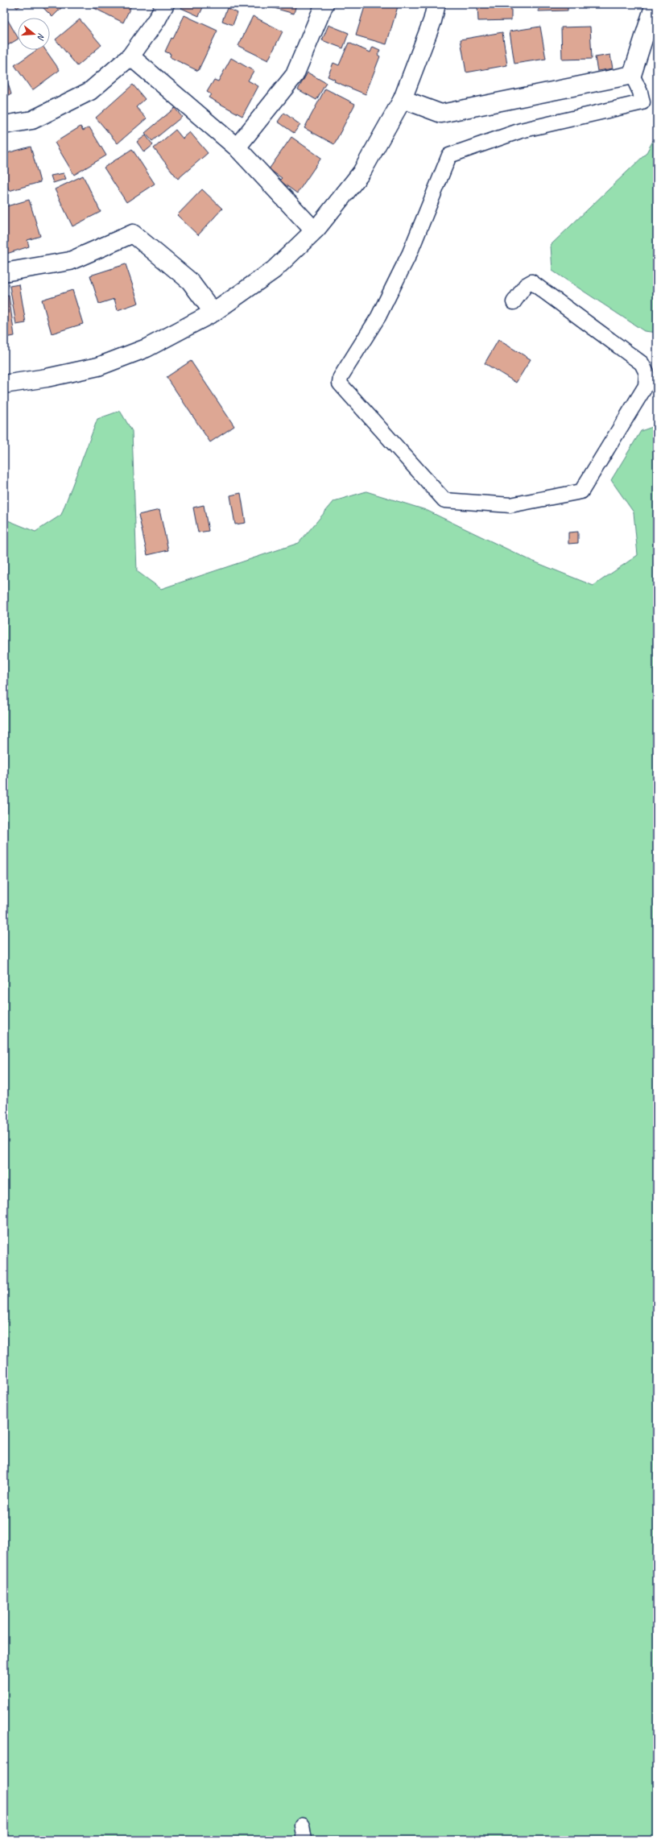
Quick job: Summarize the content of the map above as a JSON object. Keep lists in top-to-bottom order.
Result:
{
  "north": "right"
}
